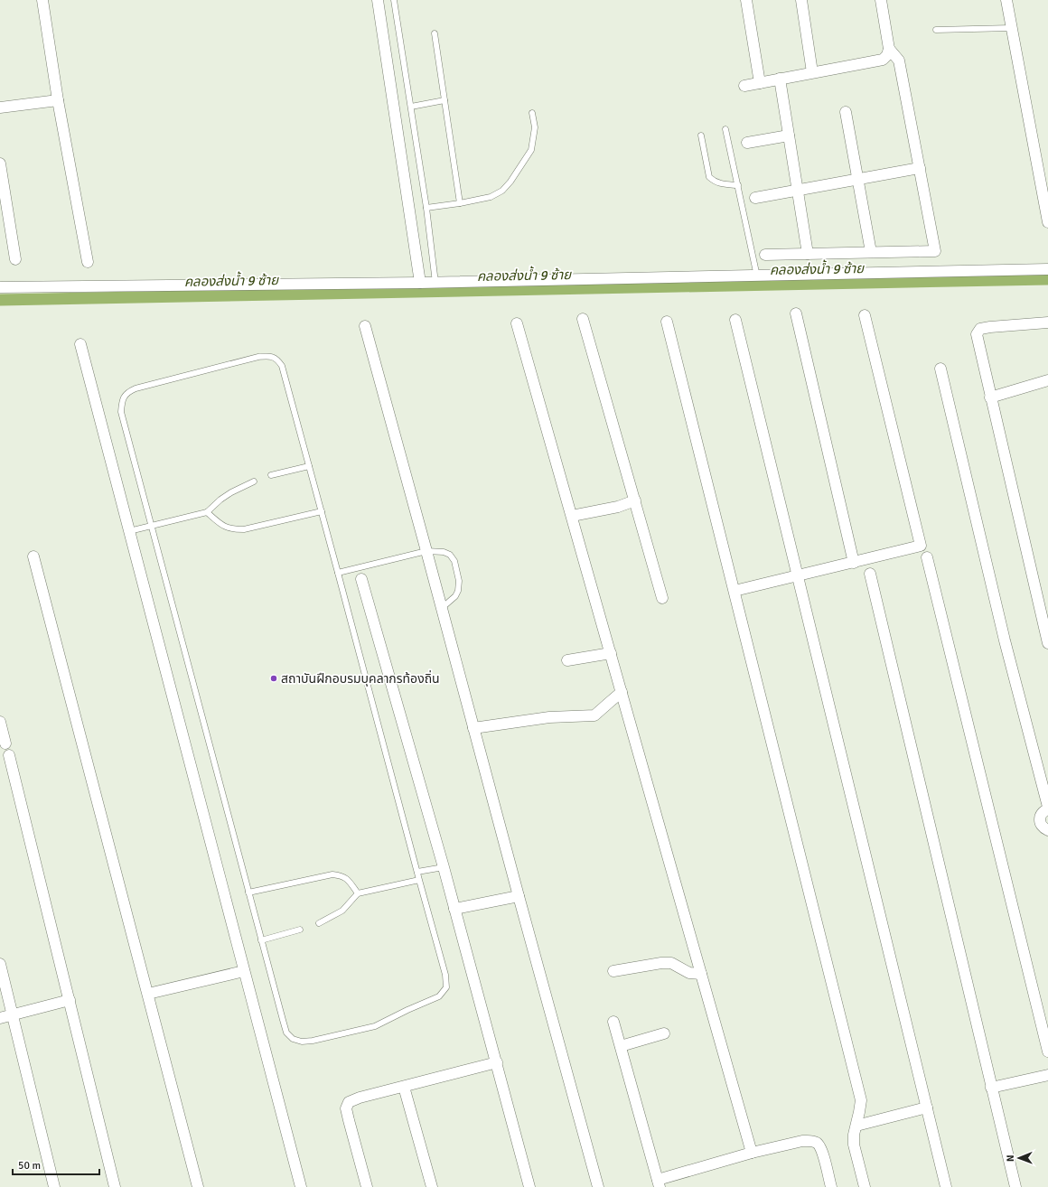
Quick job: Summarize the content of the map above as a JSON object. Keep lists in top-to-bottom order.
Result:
{
  "water": ["คลองส่งน้ำ 9 ซ้าย"],
  "places": ["สถาบันฝึกอบรมบุคลากรท้องถิ่น"],
  "scale_bar": "50 m",
  "north": "left"
}
